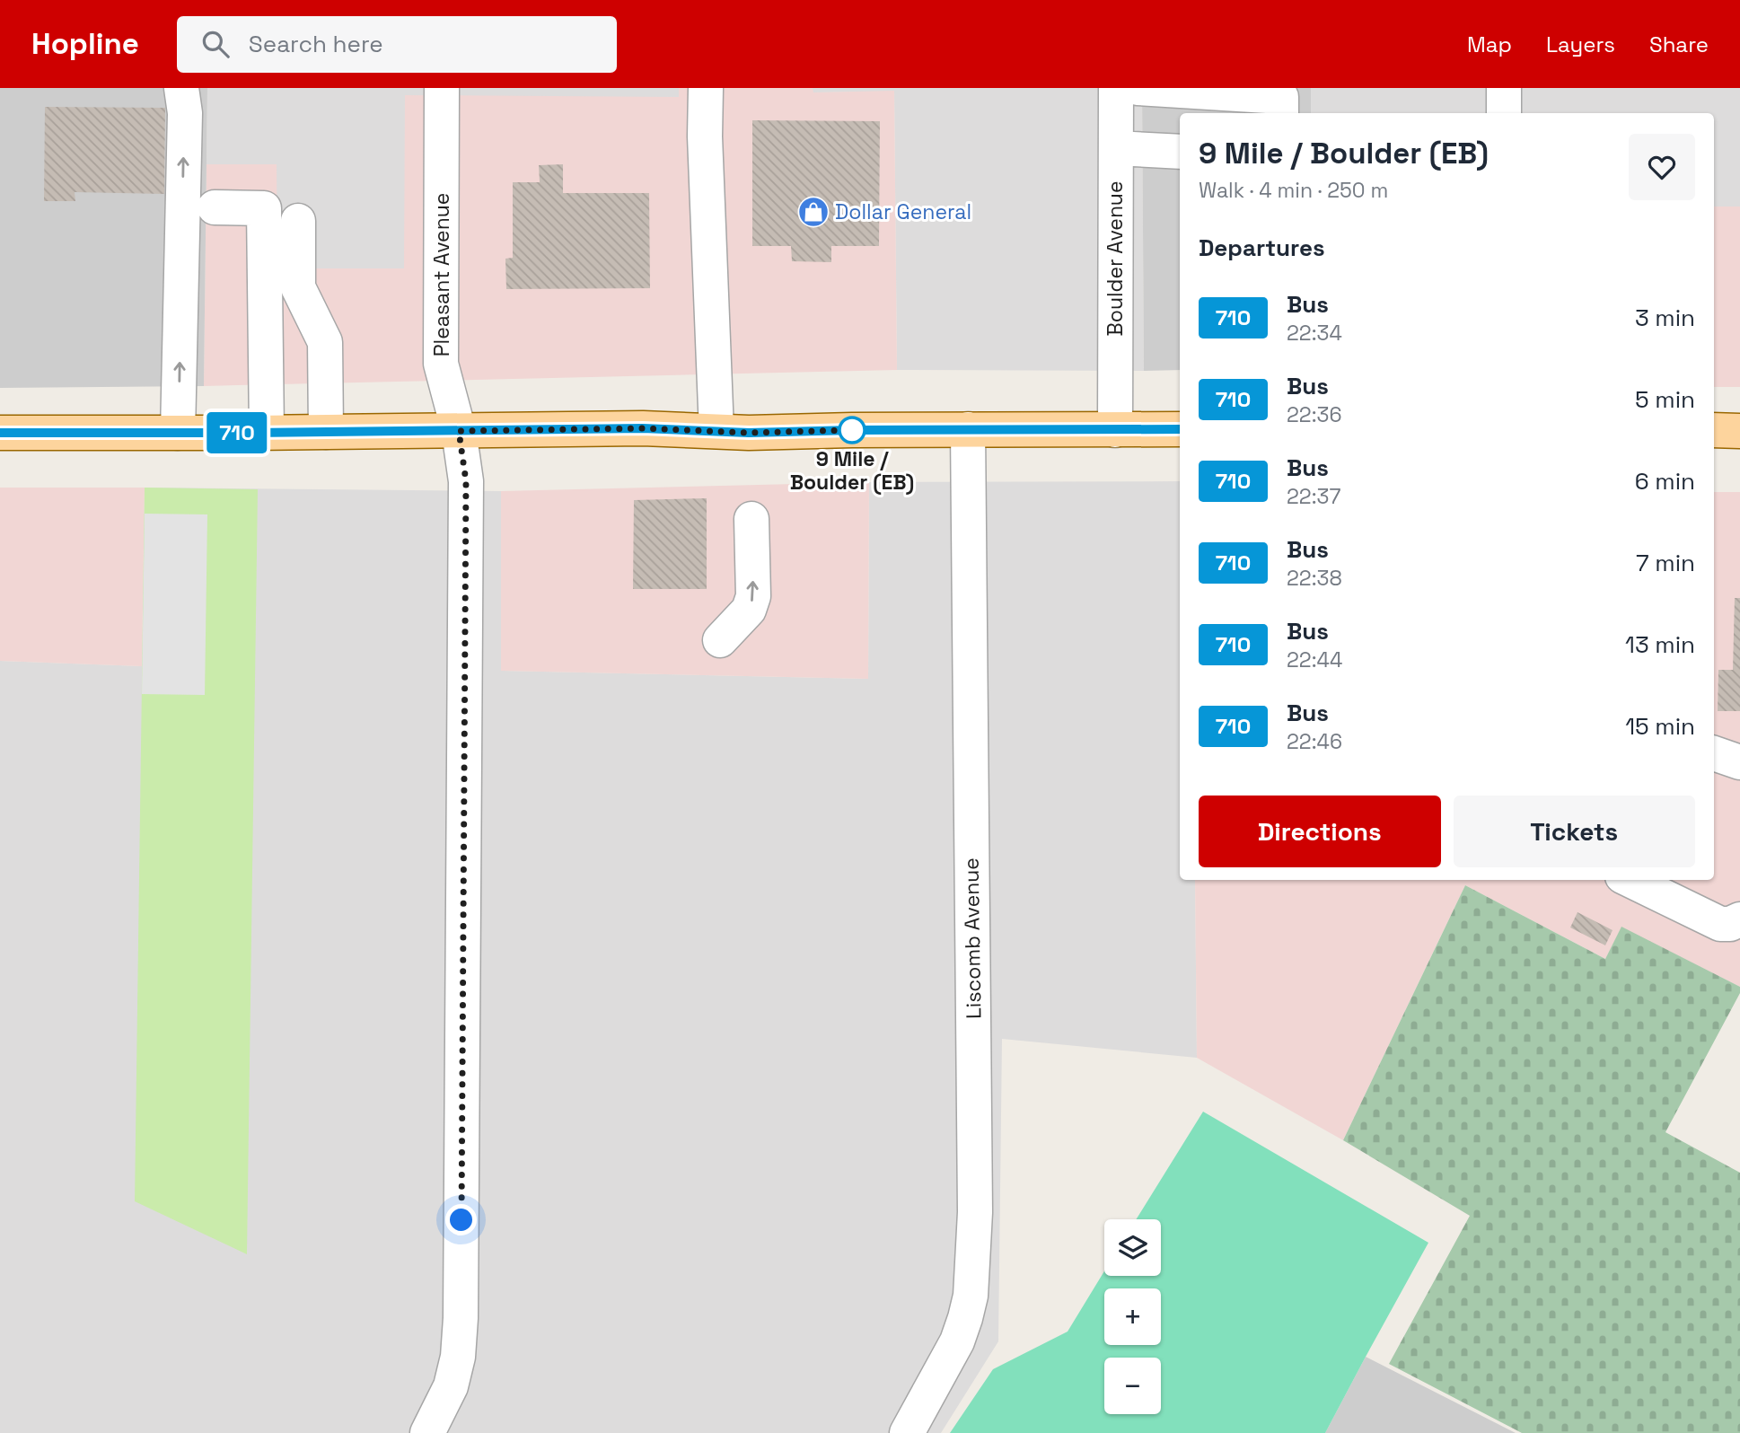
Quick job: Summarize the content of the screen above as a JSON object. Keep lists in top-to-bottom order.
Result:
{
  "streets": {
    "street": ["Boulder Avenue", "Pleasant Avenue", "Liscomb Avenue"]
  },
  "places": {
    "shop": ["Dollar General"],
    "other": ["9 Mile / Boulder (EB)"]
  },
  "lines": ["bus line 710"],
  "page": {
    "header": "Hopline",
    "search": "Search here",
    "nav": ["Map", "Layers", "Share"],
    "on_map": "710",
    "heading": [
      ["9 Mile / Boulder (EB)", "Walk · 4 min · 250 m"],
      "Departures"
    ],
    "list": [
      {
        "mark": "710",
        "name": "Bus",
        "note": "22:34",
        "value": "3 min"
      },
      {
        "mark": "710",
        "name": "Bus",
        "note": "22:36",
        "value": "5 min"
      },
      {
        "mark": "710",
        "name": "Bus",
        "note": "22:37",
        "value": "6 min"
      },
      {
        "mark": "710",
        "name": "Bus",
        "note": "22:38",
        "value": "7 min"
      },
      {
        "mark": "710",
        "name": "Bus",
        "note": "22:44",
        "value": "13 min"
      },
      {
        "mark": "710",
        "name": "Bus",
        "note": "22:46",
        "value": "15 min"
      }
    ],
    "buttons": ["Directions", "Tickets"],
    "map_buttons": ["+", "−"]
  }
}
